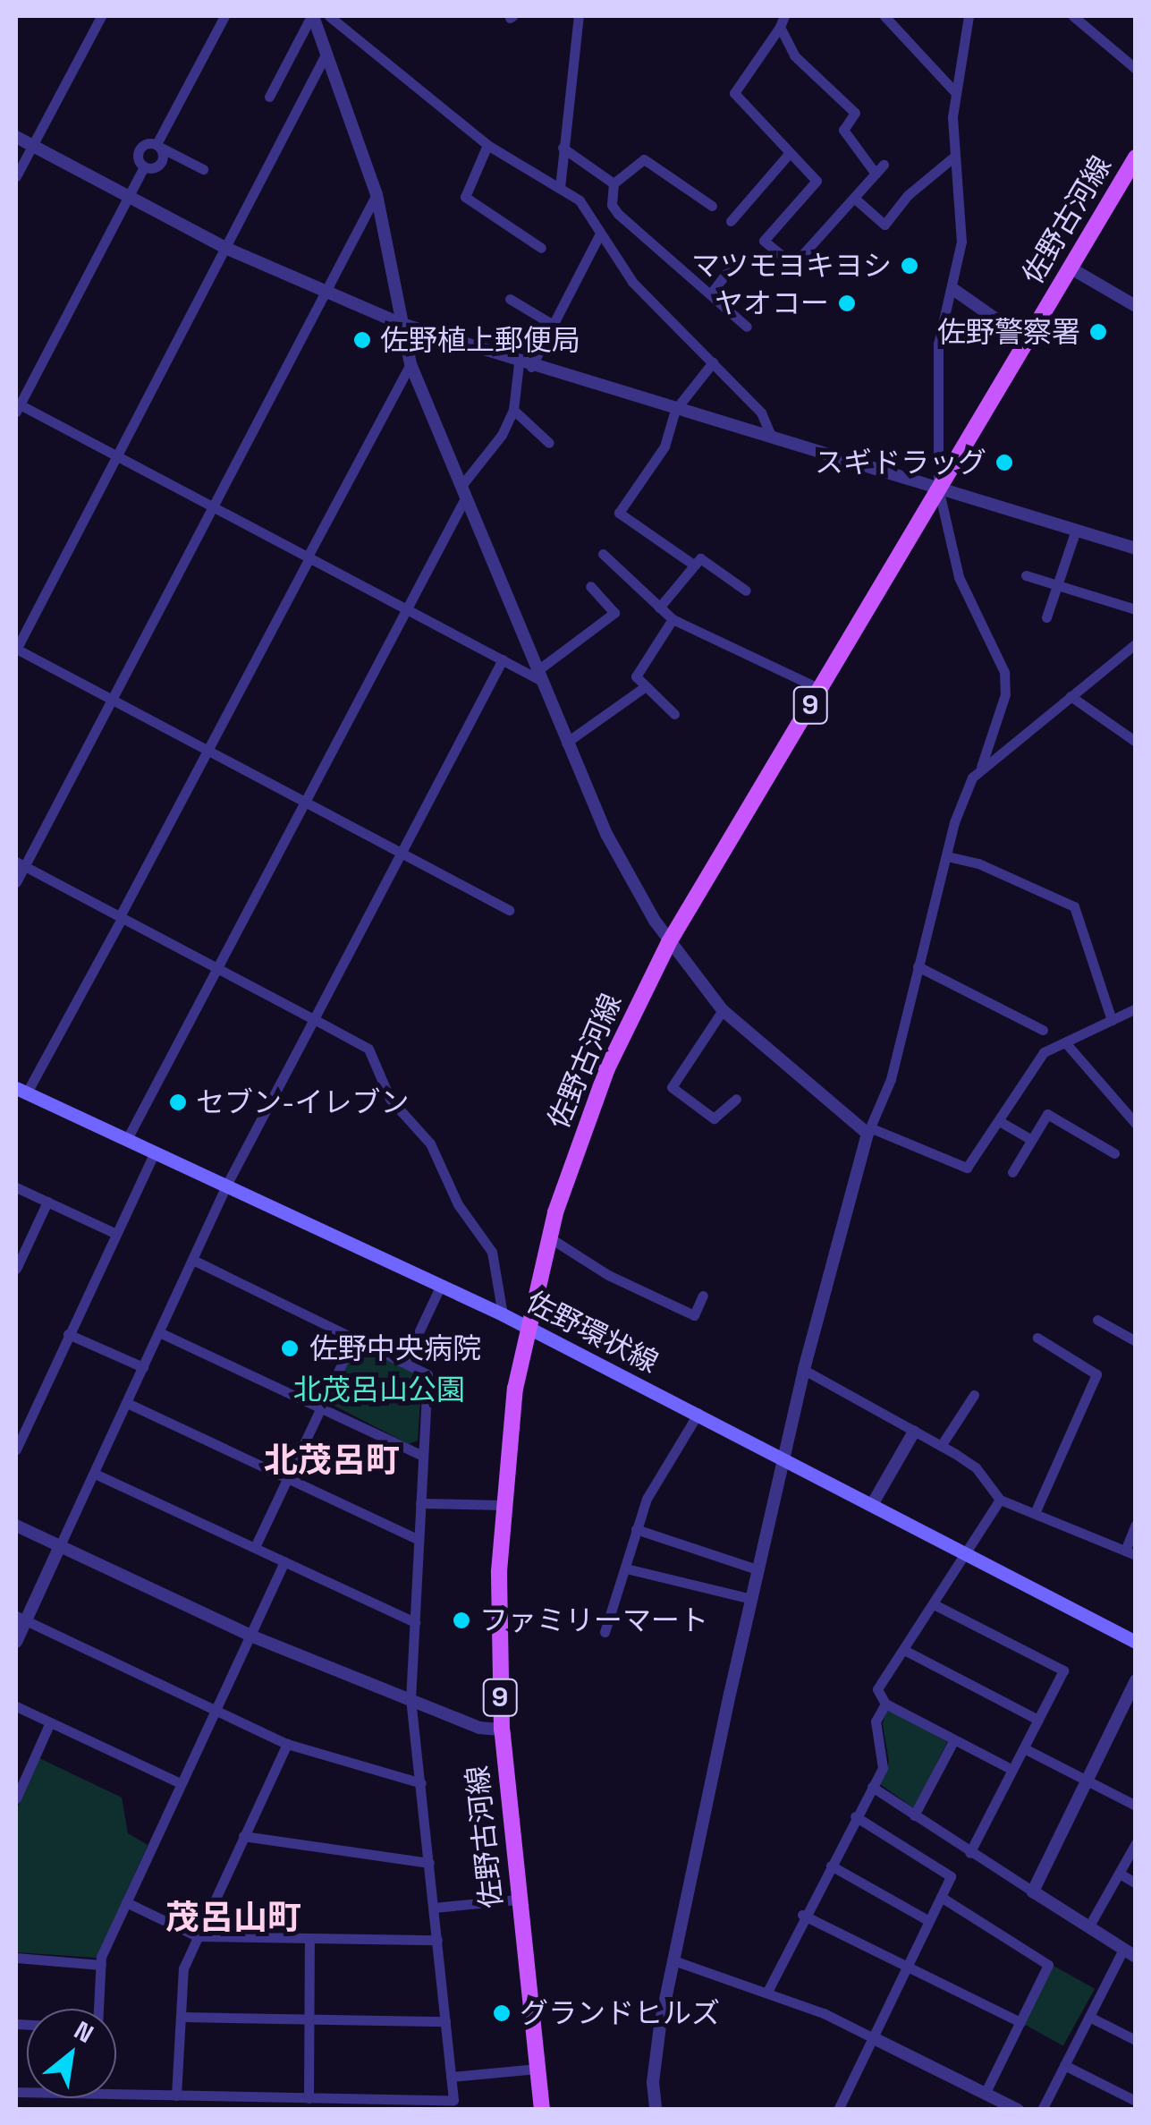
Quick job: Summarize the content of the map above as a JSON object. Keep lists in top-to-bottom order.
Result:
{
  "streets": {
    "main road": ["佐野古河線", "9", "佐野環状線"]
  },
  "crossings": [
    ["佐野古河線", "佐野環状線"]
  ],
  "districts": ["北茂呂町", "茂呂山町"],
  "parks": ["北茂呂山公園"],
  "places": [
    "マツモヨキヨシ",
    "ヤオコー",
    "佐野警察署",
    "佐野植上郵便局",
    "スギドラッグ",
    "セブン-イレブン",
    "佐野中央病院",
    "ファミリーマート",
    "グランドヒルズ"
  ],
  "north": "top right"
}
